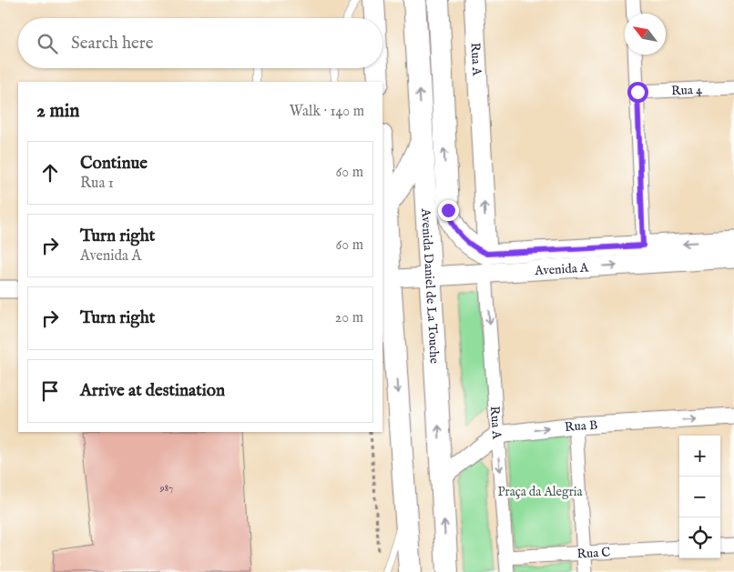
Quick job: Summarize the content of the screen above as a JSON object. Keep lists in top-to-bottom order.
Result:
{
  "streets": {
    "main road": ["Rua A", "Avenida A", "Avenida Daniel de La Touche"],
    "street": ["Rua 4", "Rua B", "Rua C"]
  },
  "crossings": [
    ["Rua A", "Avenida A"],
    ["Rua A", "Rua B"],
    ["Rua A", "Rua C"],
    ["Avenida A", "Avenida Daniel de La Touche"]
  ],
  "one_way": ["Rua B"],
  "parks": ["Praça da Alegria"],
  "house_numbers": ["987"],
  "north": "top left",
  "page": {
    "search": "Search here",
    "heading": ["2 min", "Walk · 140 m"],
    "list": [
      ["Continue", "Rua 1", "60 m"],
      ["Turn right", "Avenida A", "60 m"],
      ["Turn right", "20 m"],
      "Arrive at destination"
    ],
    "map_buttons": ["+", "−"]
  }
}
